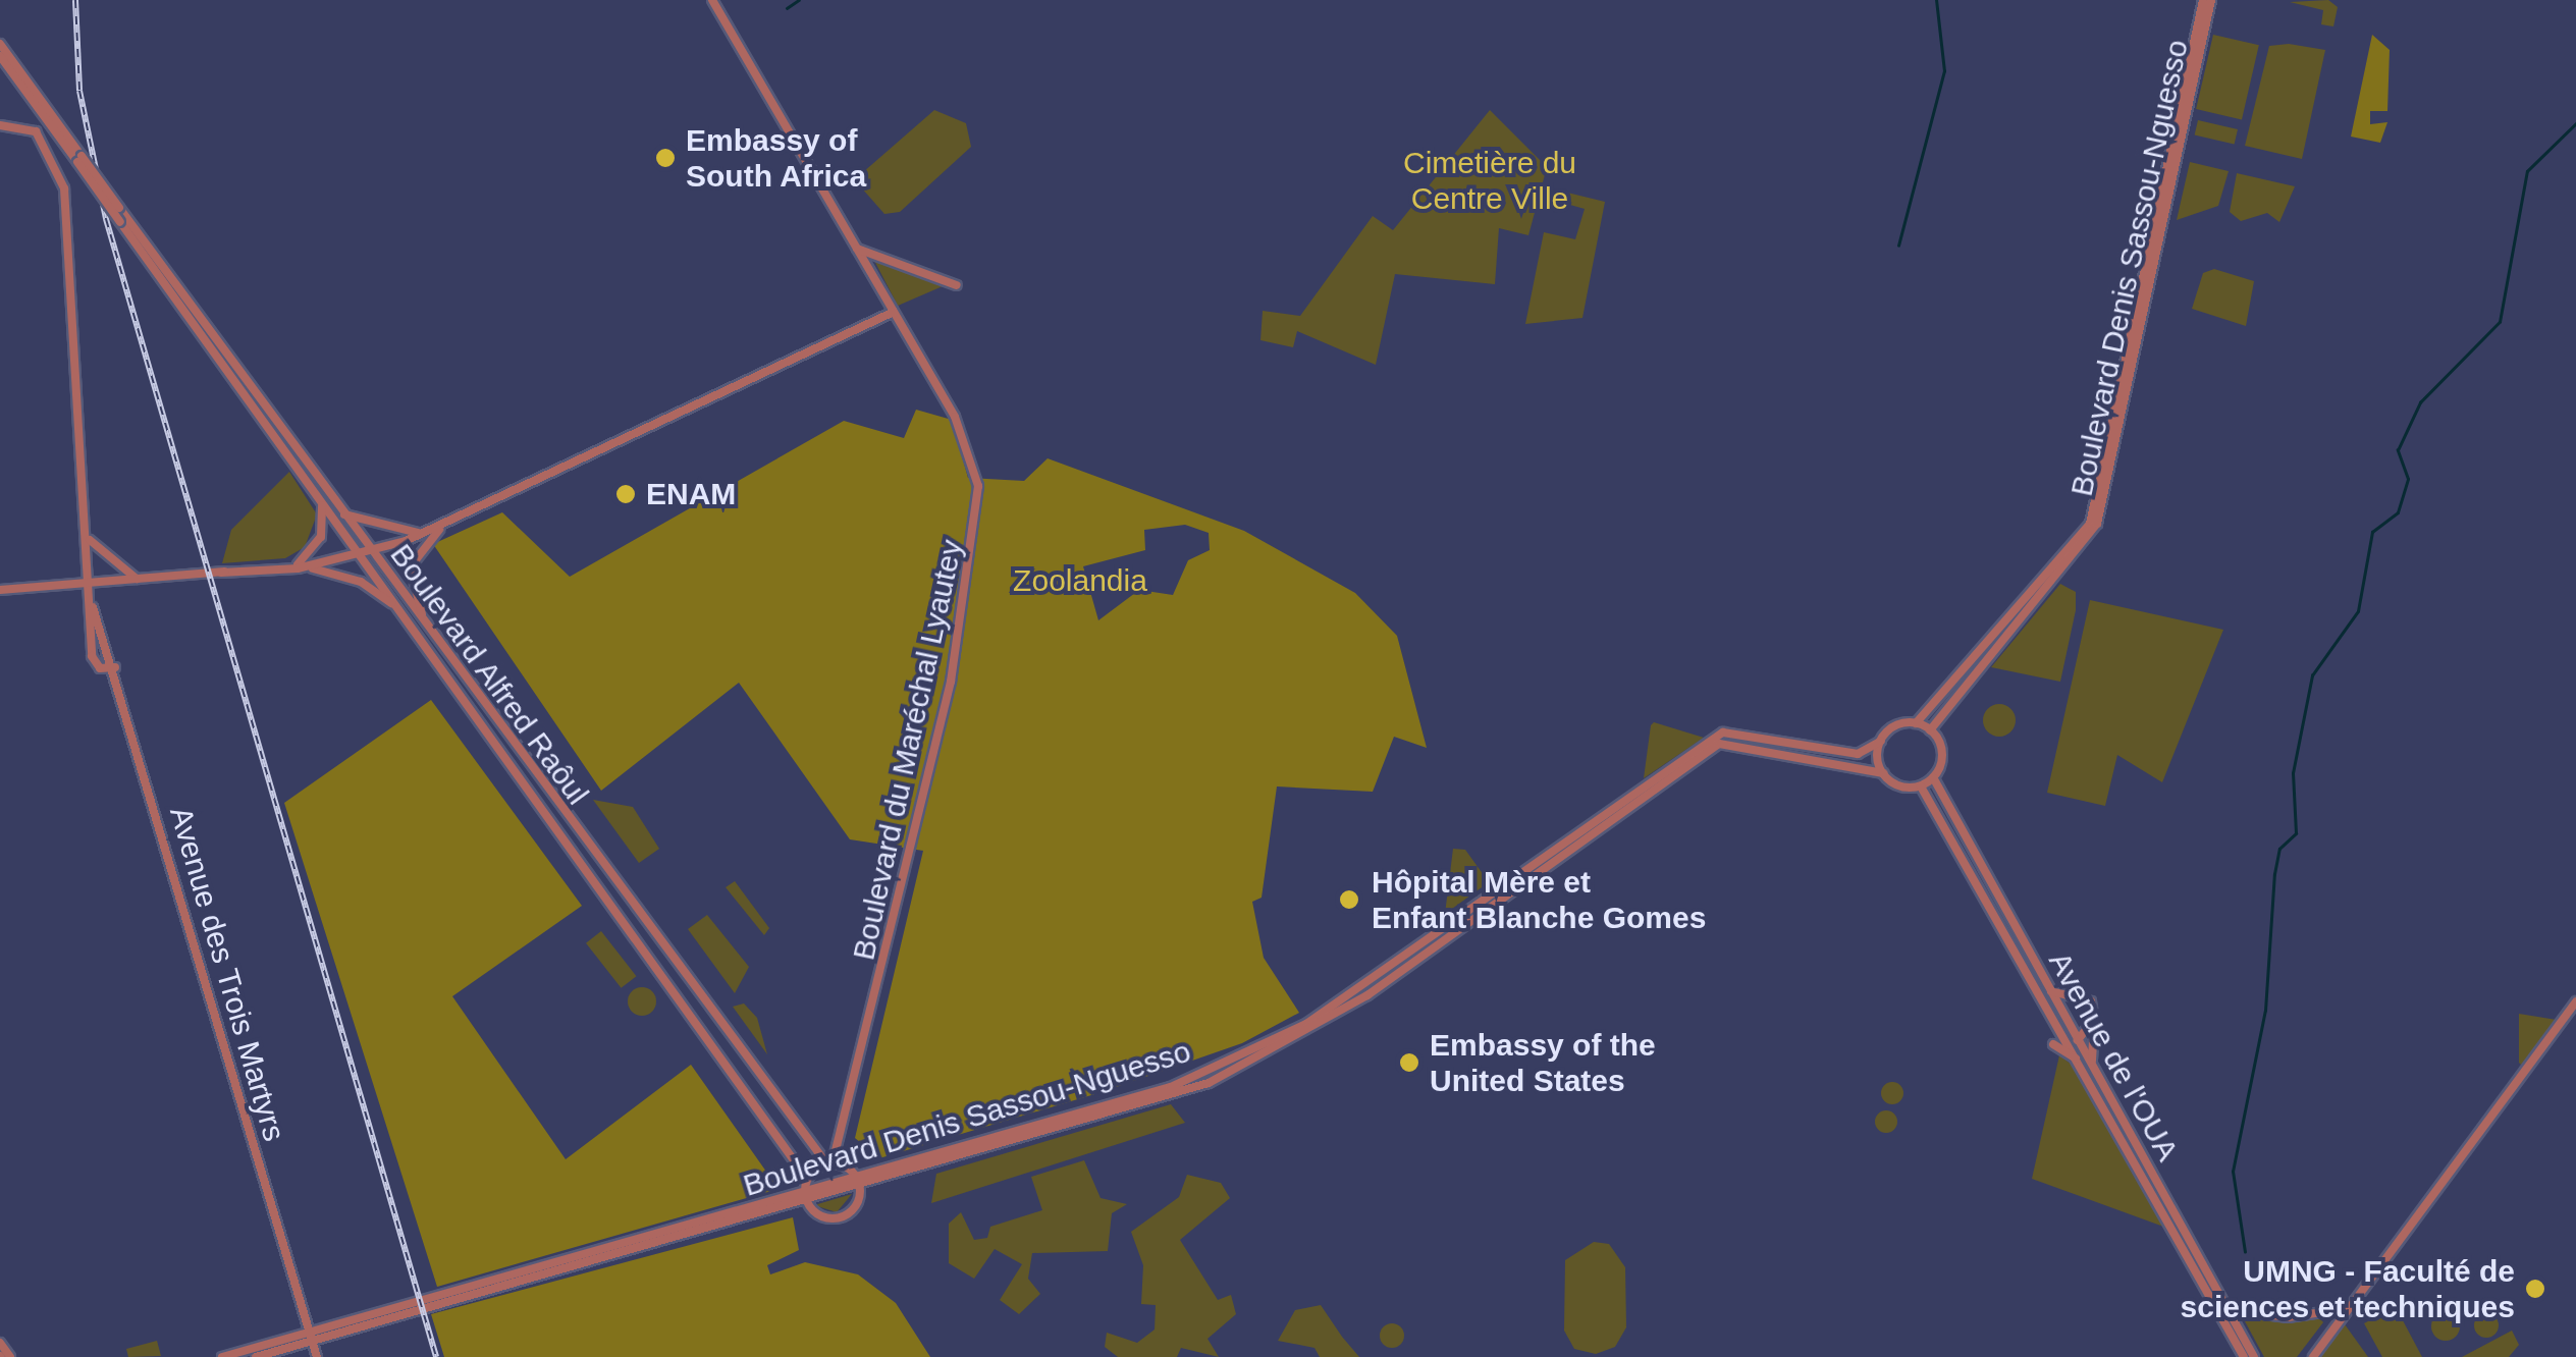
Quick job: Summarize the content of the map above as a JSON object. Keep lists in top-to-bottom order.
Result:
{
  "streets": {
    "main road": [
      "Boulevard Denis Sassou-Nguesso",
      "Boulevard Alfred Raôul",
      "Boulevard du Maréchal Lyautey",
      "Avenue des Trois Martyrs",
      "Avenue de l'OUA"
    ]
  },
  "crossings": [
    ["Boulevard Denis Sassou-Nguesso", "Avenue des Trois Martyrs"],
    ["Boulevard Denis Sassou-Nguesso", "Avenue de l'OUA"],
    ["Boulevard Alfred Raôul", "Boulevard du Maréchal Lyautey"]
  ],
  "parks": ["Cimetière du Centre Ville", "Zoolandia"],
  "places": [
    "Embassy of South Africa",
    "ENAM",
    "Hôpital Mère et Enfant Blanche Gomes",
    "Embassy of the United States",
    "UMNG - Faculté de sciences et techniques"
  ]
}
